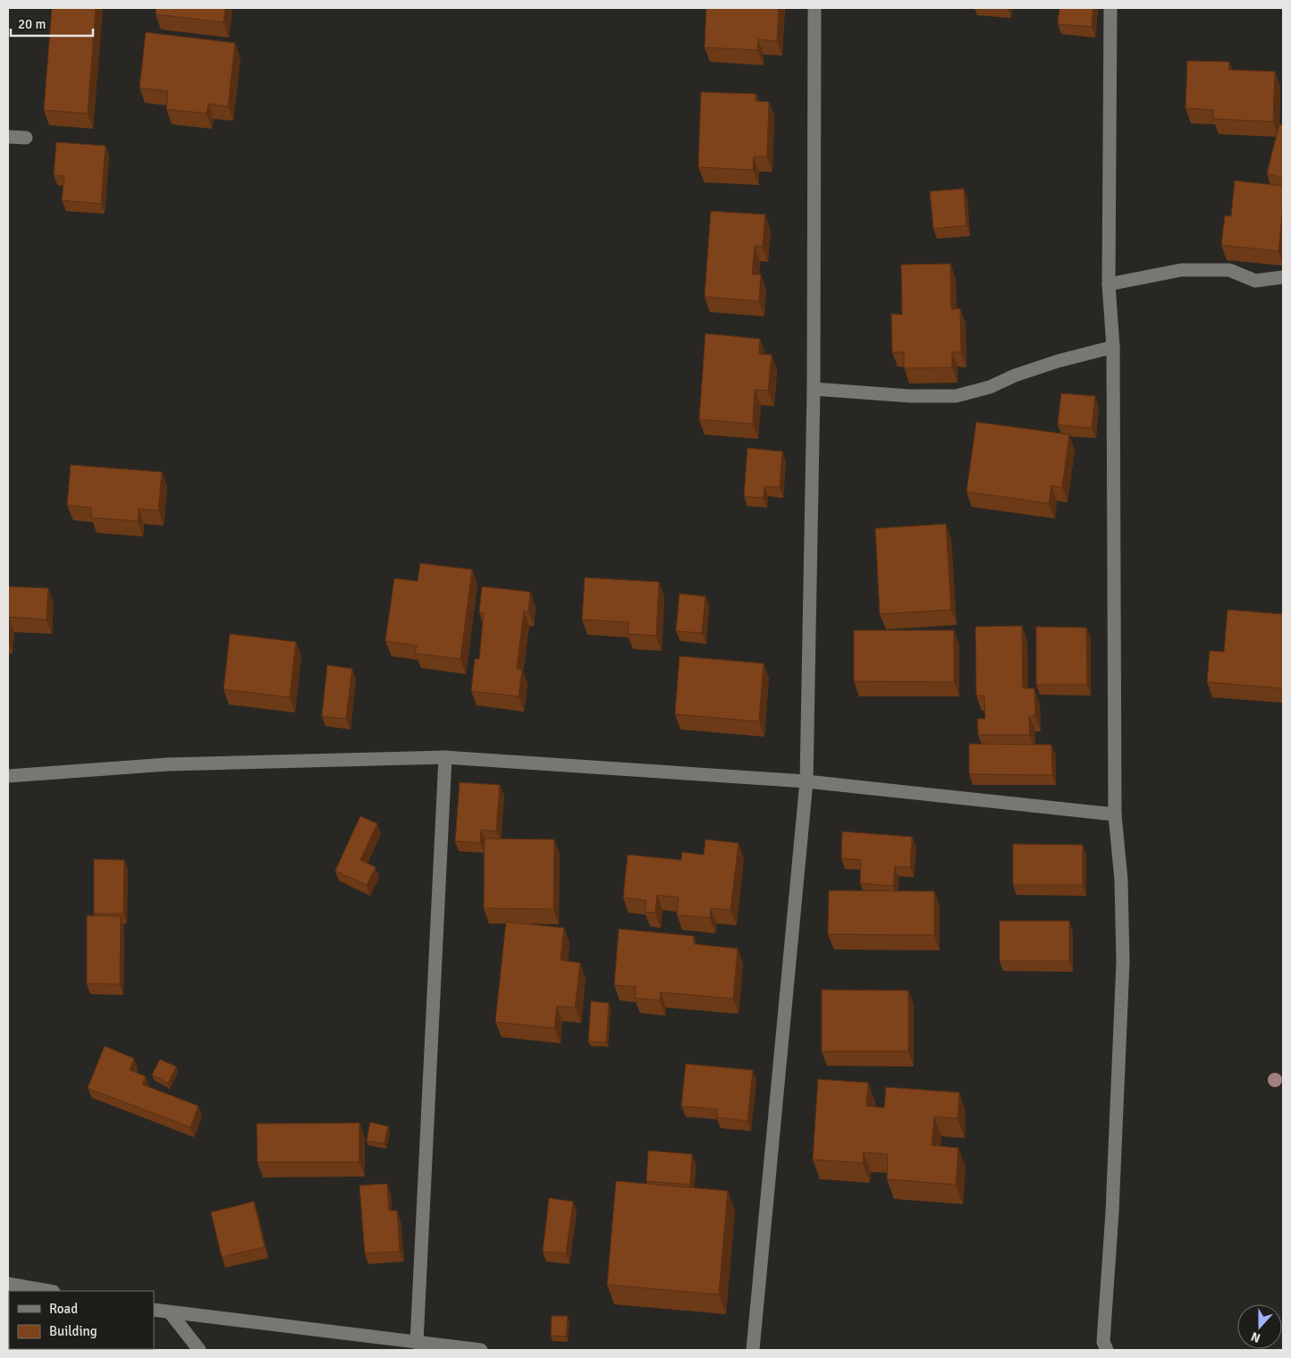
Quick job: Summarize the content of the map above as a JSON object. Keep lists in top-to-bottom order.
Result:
{
  "legend": ["Road", "Building"],
  "scale_bar": "20 m",
  "north": "bottom"
}
